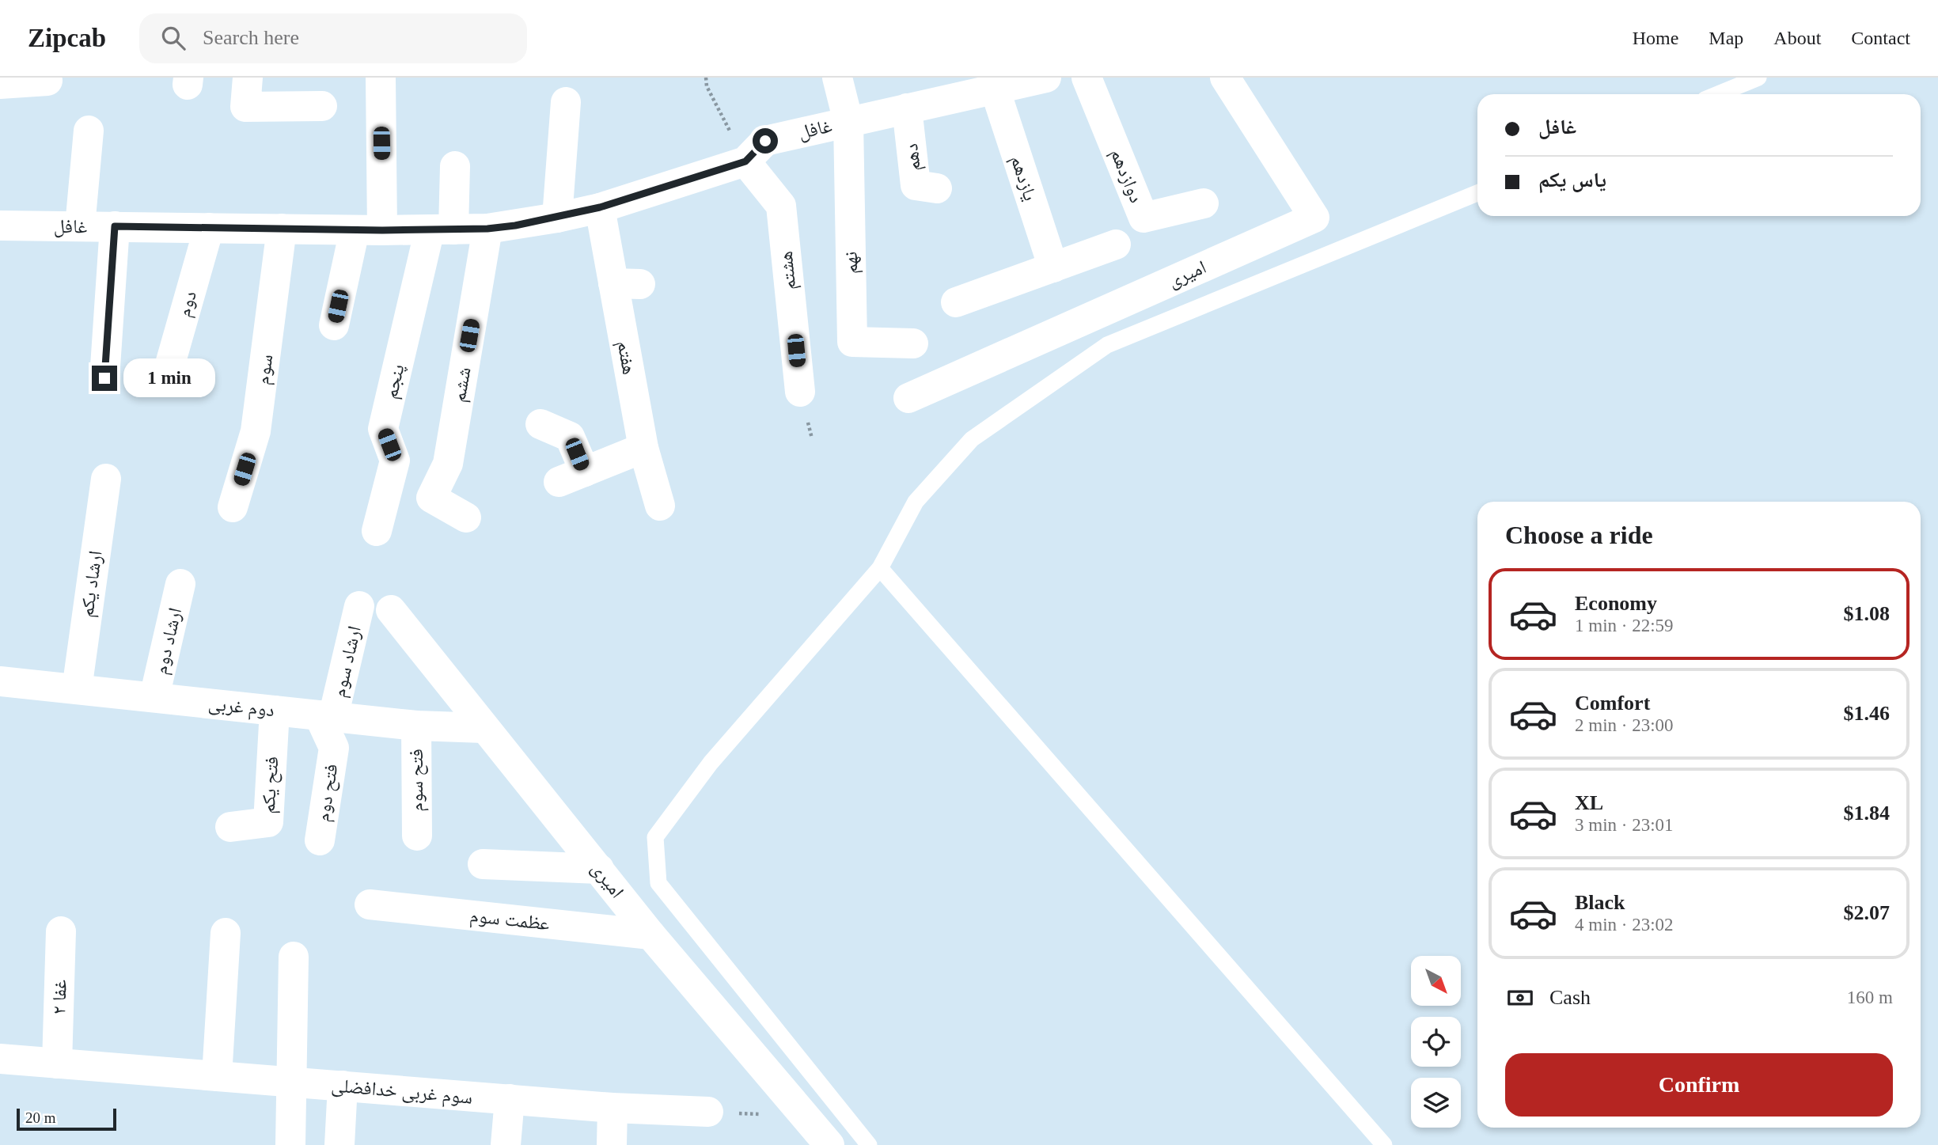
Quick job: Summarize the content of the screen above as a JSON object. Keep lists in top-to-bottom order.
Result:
{
  "streets": {
    "street": [
      "غافل",
      "دهم",
      "دوازدهم",
      "یازدهم",
      "نهم",
      "هشتم",
      "امیری",
      "دوم",
      "هفتم",
      "سوم",
      "پنجم",
      "ششم",
      "ارشاد یکم",
      "ارشاد دوم",
      "ارشاد سوم",
      "دوم غربی",
      "فتح سوم",
      "فتح یکم",
      "فتح دوم",
      "عظمت سوم",
      "غفا ۲",
      "سوم غربی خدافضلی"
    ]
  },
  "crossings": [
    ["غافل", "دهم"],
    ["غافل", "یازدهم"],
    ["غافل", "نهم"],
    ["غافل", "هشتم"],
    ["غافل", "دوم"],
    ["غافل", "هفتم"],
    ["غافل", "سوم"],
    ["غافل", "پنجم"],
    ["غافل", "ششم"],
    ["امیری", "دوم غربی"],
    ["امیری", "عظمت سوم"],
    ["ارشاد یکم", "دوم غربی"],
    ["ارشاد دوم", "دوم غربی"],
    ["ارشاد سوم", "دوم غربی"],
    ["ارشاد سوم", "فتح دوم"],
    ["دوم غربی", "فتح سوم"],
    ["دوم غربی", "فتح یکم"],
    ["دوم غربی", "فتح دوم"],
    ["غفا ۲", "سوم غربی خدافضلی"]
  ],
  "scale_bar": "20 m",
  "north": "bottom right",
  "page": {
    "header": "Zipcab",
    "search": "Search here",
    "nav": [
      "Home",
      "Map",
      "About",
      "Contact"
    ],
    "banner": ["غافل", "یاس یکم"],
    "bubble": "1 min",
    "heading": "Choose a ride",
    "list": [
      {
        "name": "Economy",
        "note": "1 min · 22:59",
        "value": "$1.08"
      },
      {
        "name": "Comfort",
        "note": "2 min · 23:00",
        "value": "$1.46"
      },
      {
        "name": "XL",
        "note": "3 min · 23:01",
        "value": "$1.84"
      },
      {
        "name": "Black",
        "note": "4 min · 23:02",
        "value": "$2.07"
      }
    ],
    "pay": ["Cash", "160 m"],
    "buttons": "Confirm",
    "scale": "20 m"
  }
}
